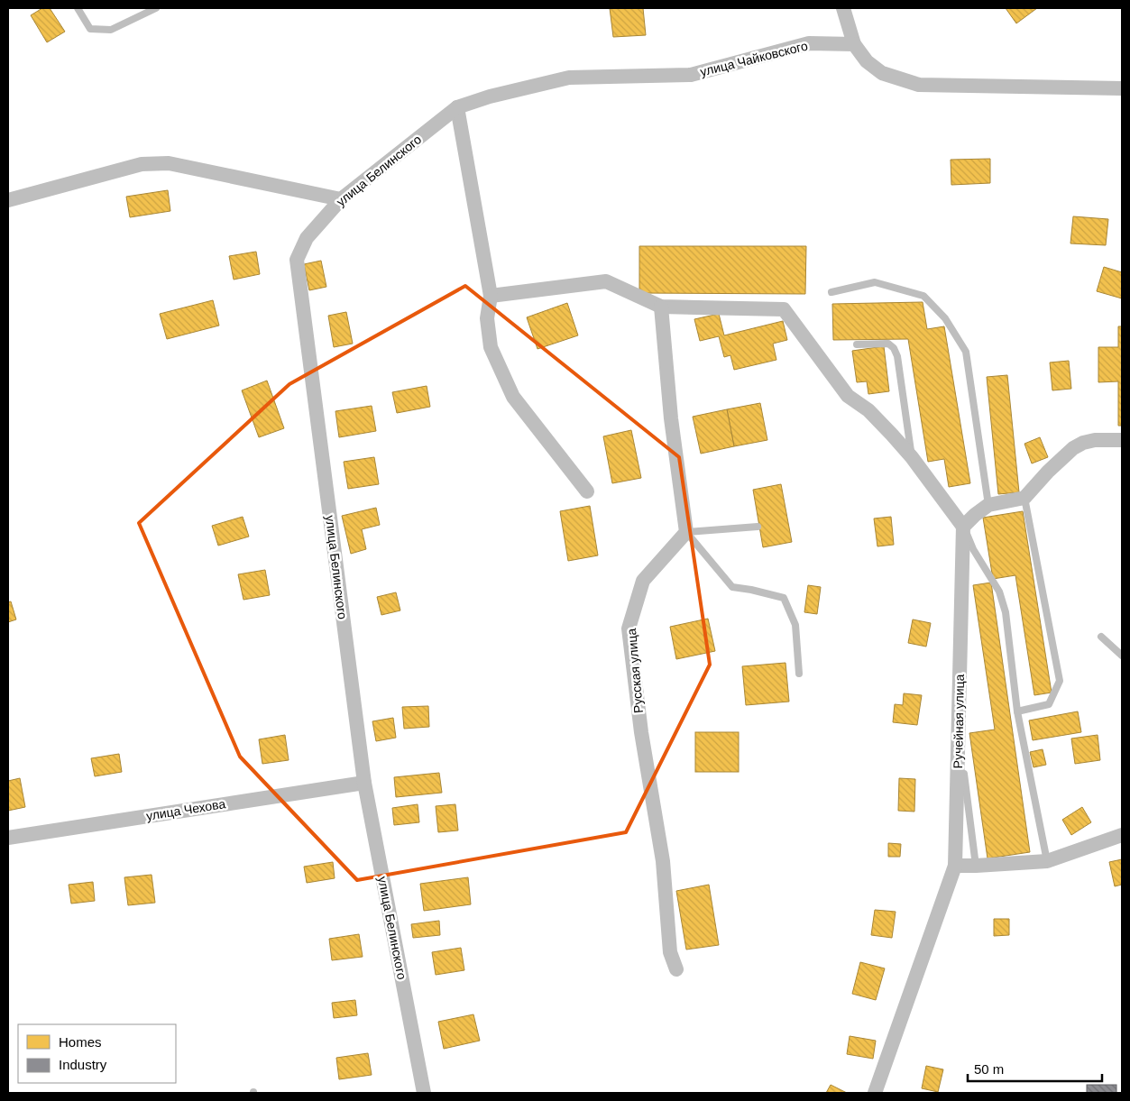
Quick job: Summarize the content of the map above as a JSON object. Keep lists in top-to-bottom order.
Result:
{
  "streets": {
    "street": [
      "улица Чайковского",
      "улица Белинского",
      "Русская улица",
      "Ручейная улица",
      "улица Чехова"
    ]
  },
  "crossings": [
    ["улица Чайковского", "улица Белинского"],
    ["улица Белинского", "улица Чехова"]
  ],
  "legend": ["Homes", "Industry"],
  "scale_bar": "50 m"
}
